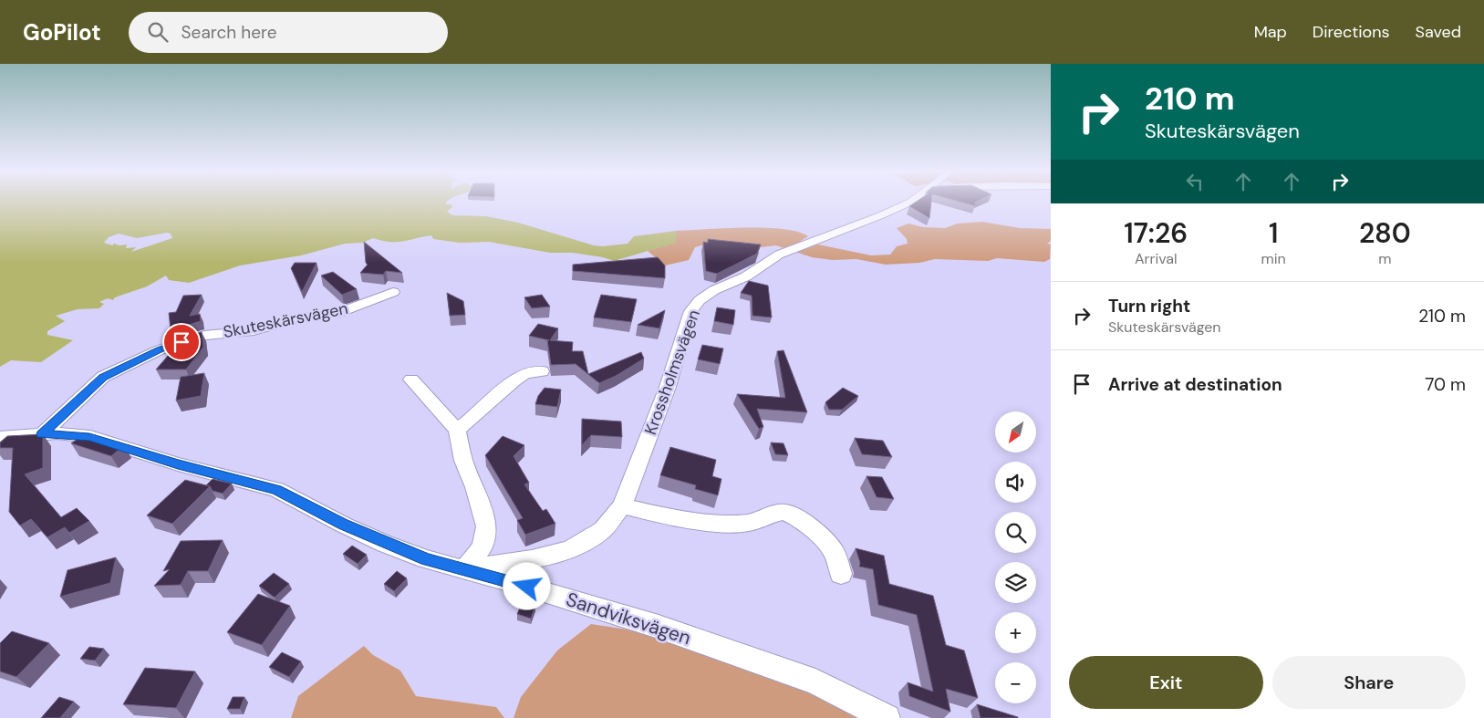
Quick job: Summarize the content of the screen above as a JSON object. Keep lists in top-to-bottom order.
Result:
{
  "streets": {
    "street": ["Skuteskärsvägen", "Krossholmsvägen", "Sandviksvägen"]
  },
  "crossings": [
    ["Skuteskärsvägen", "Sandviksvägen"],
    ["Krossholmsvägen", "Sandviksvägen"]
  ],
  "north": "bottom left",
  "page": {
    "header": "GoPilot",
    "search": "Search here",
    "nav": ["Map", "Directions", "Saved"],
    "turn": ["210 m", "Skuteskärsvägen"],
    "eta": [
      "17:26",
      "Arrival",
      "1",
      "min",
      "280",
      "m"
    ],
    "list": [
      {
        "name": "Turn right",
        "note": "Skuteskärsvägen",
        "value": "210 m"
      },
      {
        "name": "Arrive at destination",
        "value": "70 m"
      }
    ],
    "map_buttons": ["+", "−"],
    "buttons": ["Exit", "Share"]
  }
}
